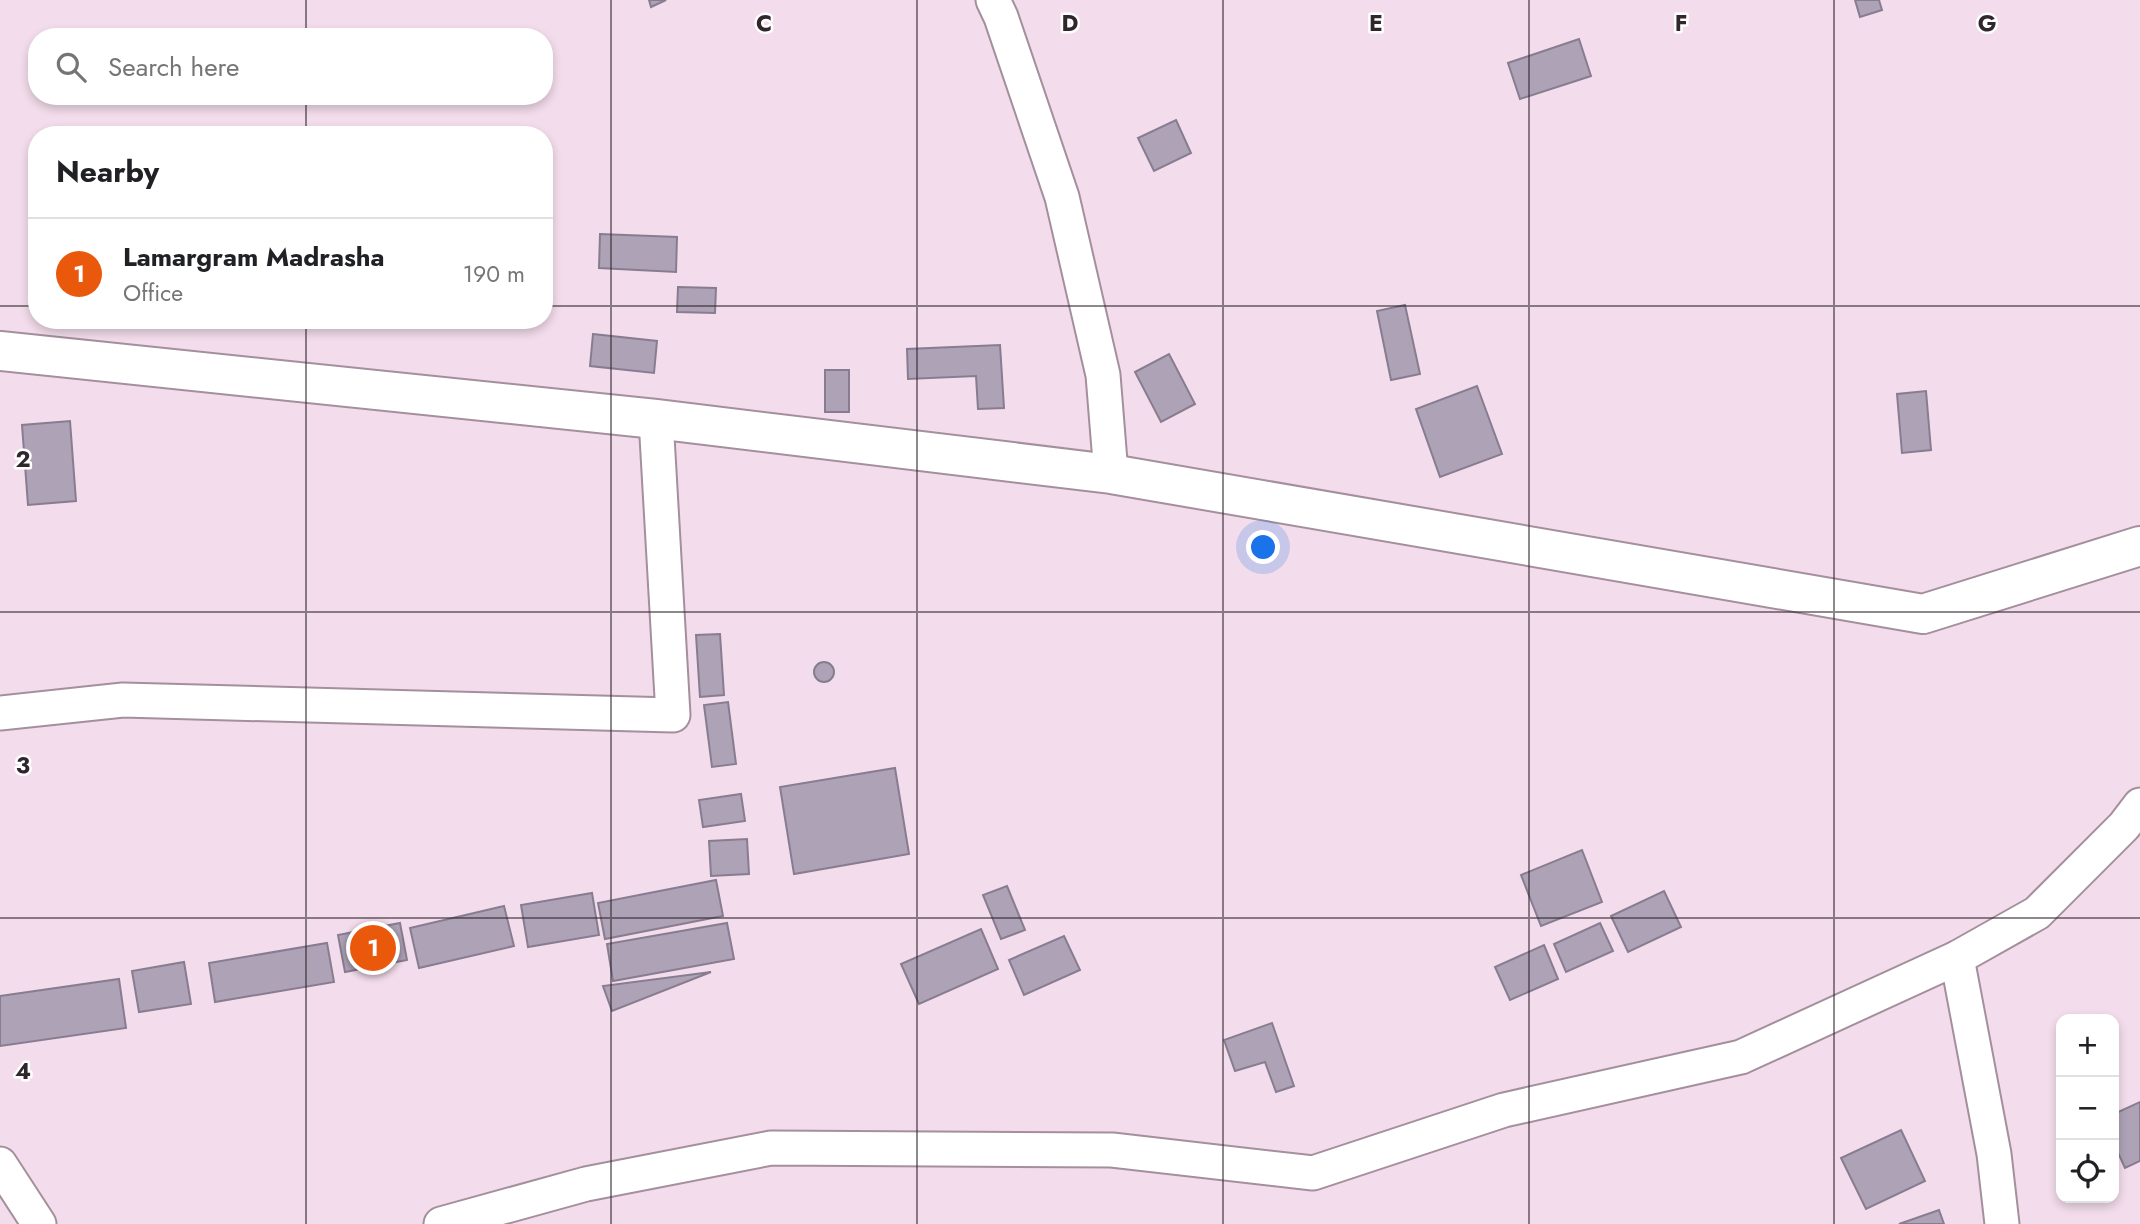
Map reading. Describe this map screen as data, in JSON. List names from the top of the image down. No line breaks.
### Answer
{"page":{"search":"Search here","heading":"Nearby","list":[{"mark":"1","name":"Lamargram Madrasha","note":"Office","value":"190 m"}],"pins":"1","map_buttons":["+","−"]},"grid":{"columns":["C","D","E","F","G"],"rows":["2","3","4"]}}
